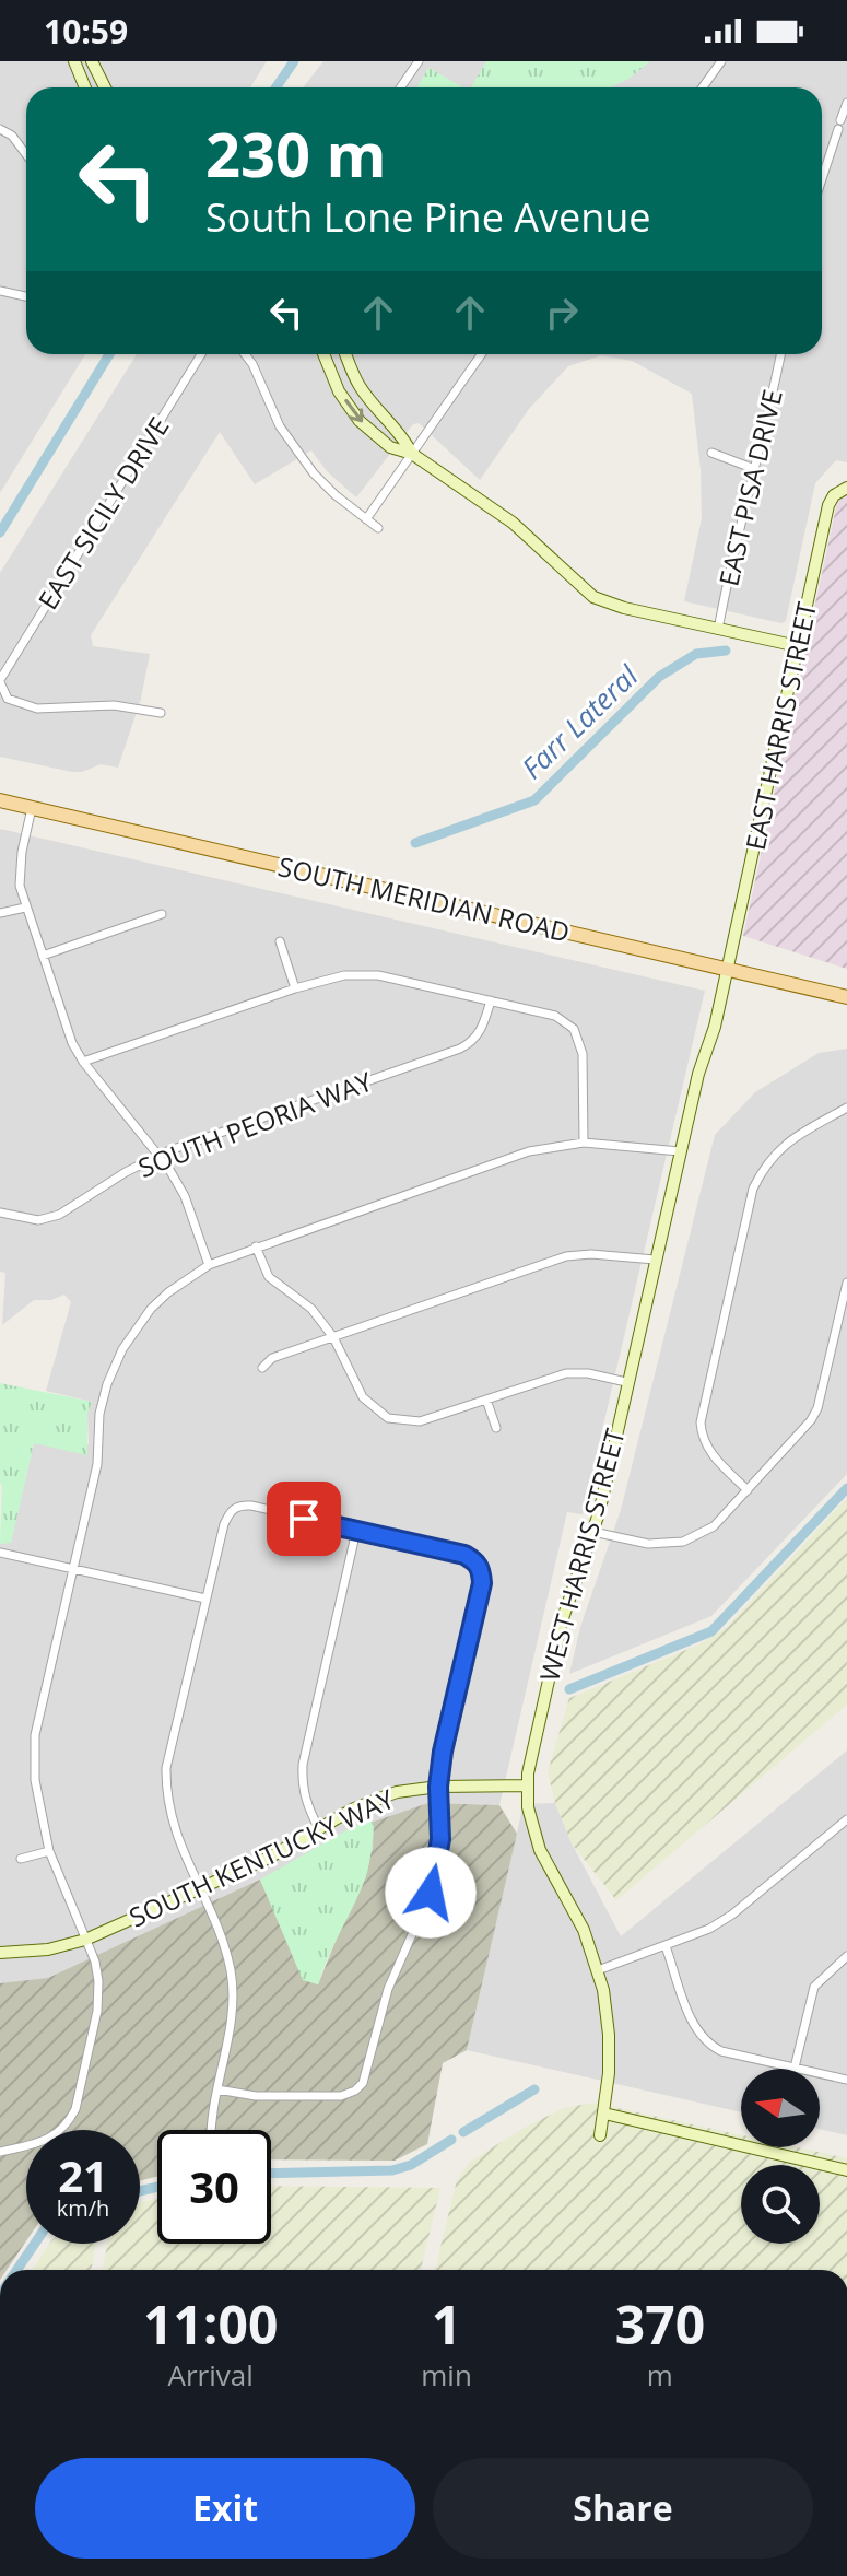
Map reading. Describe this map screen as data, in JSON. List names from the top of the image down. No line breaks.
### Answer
{"streets":{"main road":["SOUTH MERIDIAN ROAD"],"street":["EAST PISA DRIVE","EAST SICILY DRIVE","EAST HARRIS STREET","SOUTH PEORIA WAY","WEST HARRIS STREET","SOUTH KENTUCKY WAY"]},"crossings":[["EAST HARRIS STREET","SOUTH MERIDIAN ROAD"],["EAST HARRIS STREET","WEST HARRIS STREET"],["SOUTH MERIDIAN ROAD","WEST HARRIS STREET"],["WEST HARRIS STREET","SOUTH KENTUCKY WAY"]],"water":["Farr Lateral"],"north":"left","page":{"status":"10:59","turn":["230 m","South Lone Pine Avenue"],"speed":"21 km/h","limit":"30","eta":["11:00","Arrival","1","min","370","m"],"buttons":["Exit","Share"]}}
